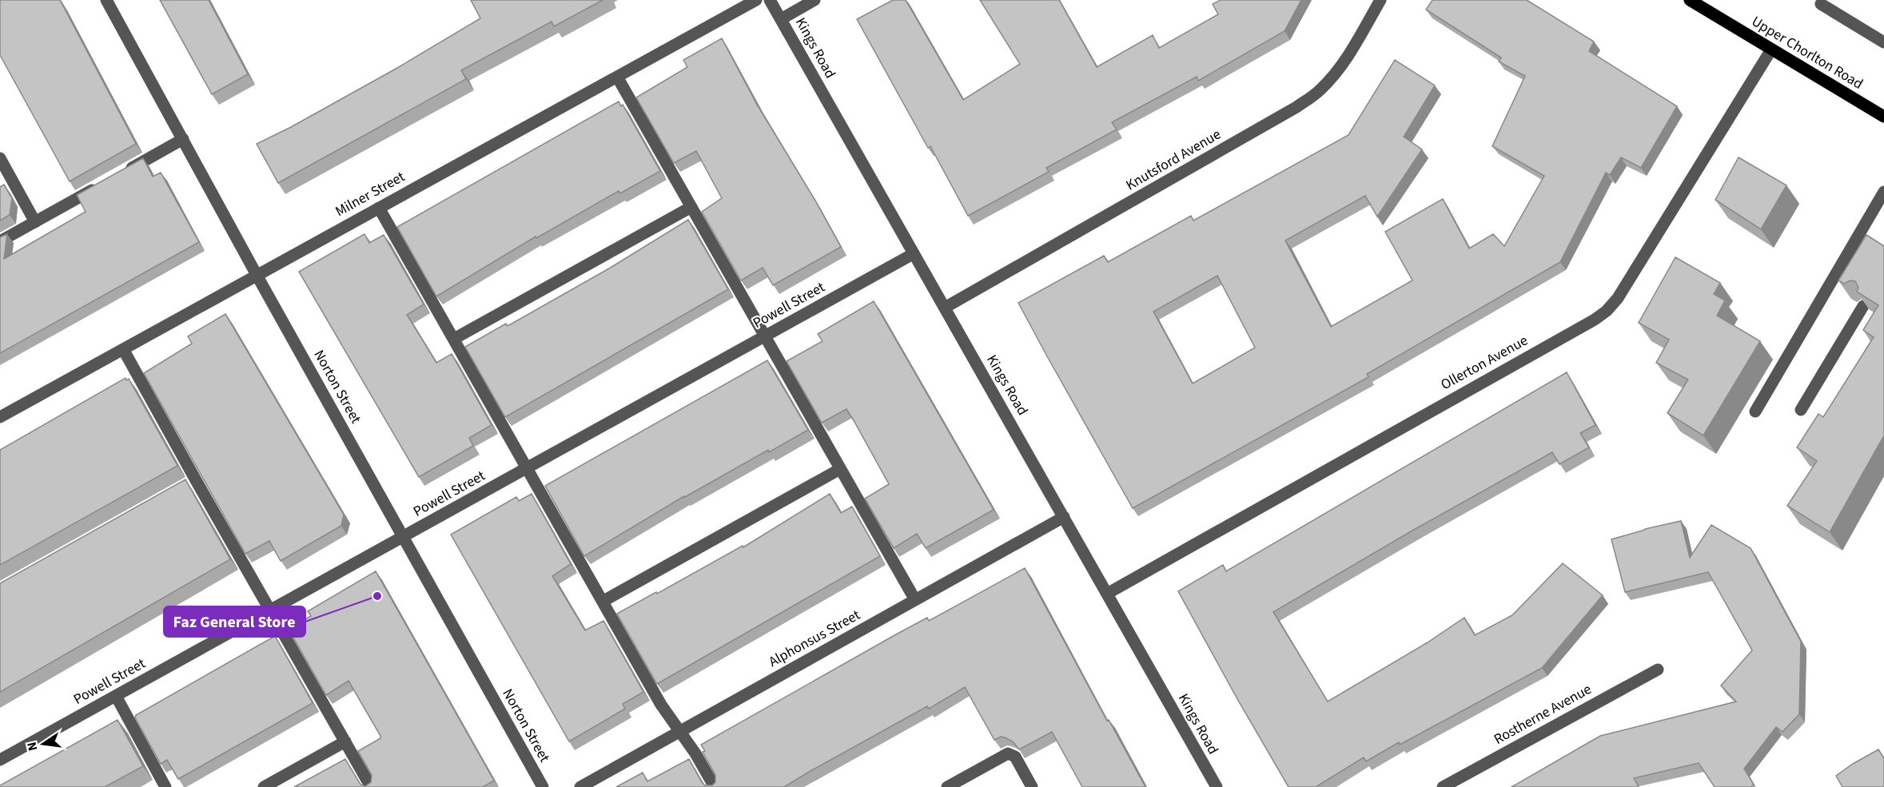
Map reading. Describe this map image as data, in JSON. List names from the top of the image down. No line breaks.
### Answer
{"streets":{"main road":["Upper Chorlton Road"],"street":["Kings Road","Knutsford Avenue","Milner Street","Powell Street","Ollerton Avenue","Norton Street","Alphonsus Street","Rostherne Avenue"]},"crossings":[["Kings Road","Knutsford Avenue"],["Kings Road","Powell Street"],["Kings Road","Ollerton Avenue"],["Kings Road","Alphonsus Street"],["Upper Chorlton Road","Ollerton Avenue"],["Milner Street","Norton Street"],["Powell Street","Norton Street"]],"places":["Faz General Store"],"north":"left"}
